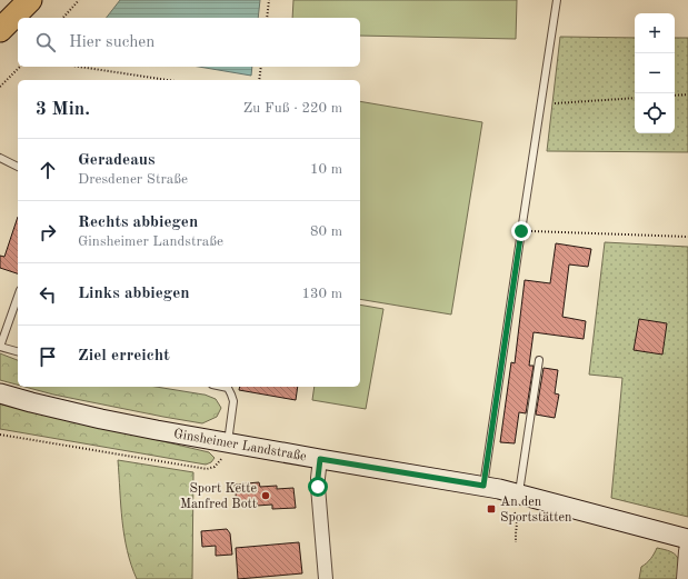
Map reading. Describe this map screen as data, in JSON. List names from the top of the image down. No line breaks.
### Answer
{"streets":{"main road":["Ginsheimer Landstraße"]},"places":{"other":["Sport Kette Manfred Bott"],"transit":["An den Sportstätten"]},"page":{"map_buttons":["+","−"],"search":"Hier suchen","heading":["3 Min.","Zu Fuß · 220 m"],"list":[["Geradeaus","Dresdener Straße","10 m"],["Rechts abbiegen","Ginsheimer Landstraße","80 m"],["Links abbiegen","130 m"],"Ziel erreicht"]}}
